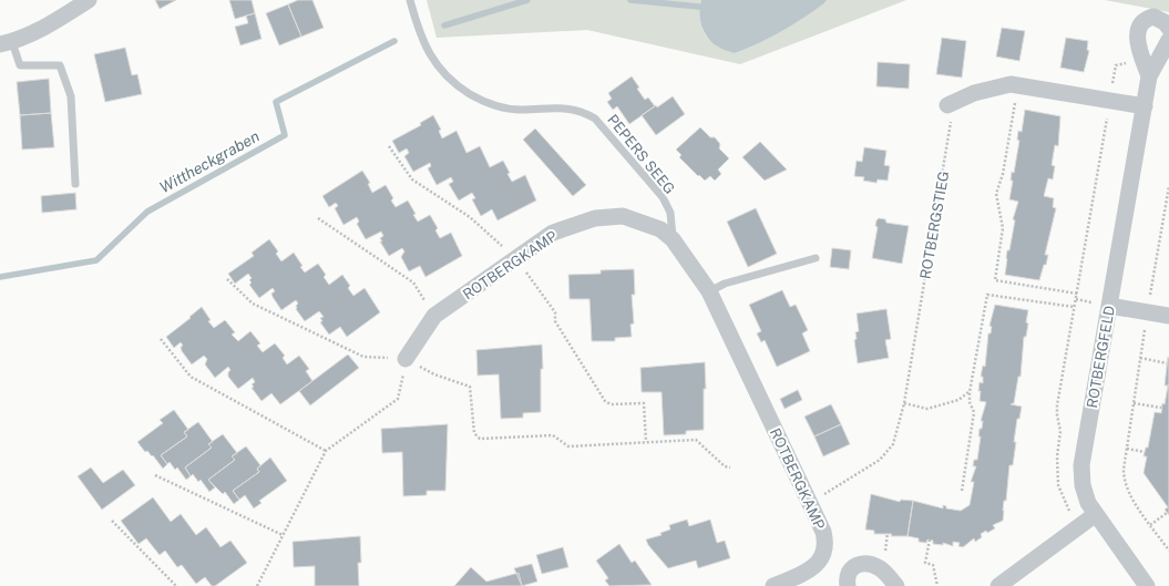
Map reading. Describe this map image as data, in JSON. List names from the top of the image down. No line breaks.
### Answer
{"streets":{"street":["ROTBERGKAMP","ROTBERGFELD"],"lane":["PEPERS SEEG"],"path":["ROTBERGSTIEG"]},"crossings":[["PEPERS SEEG","ROTBERGKAMP"],["ROTBERGSTIEG","ROTBERGKAMP"]],"water":["Wittheckgraben"]}
